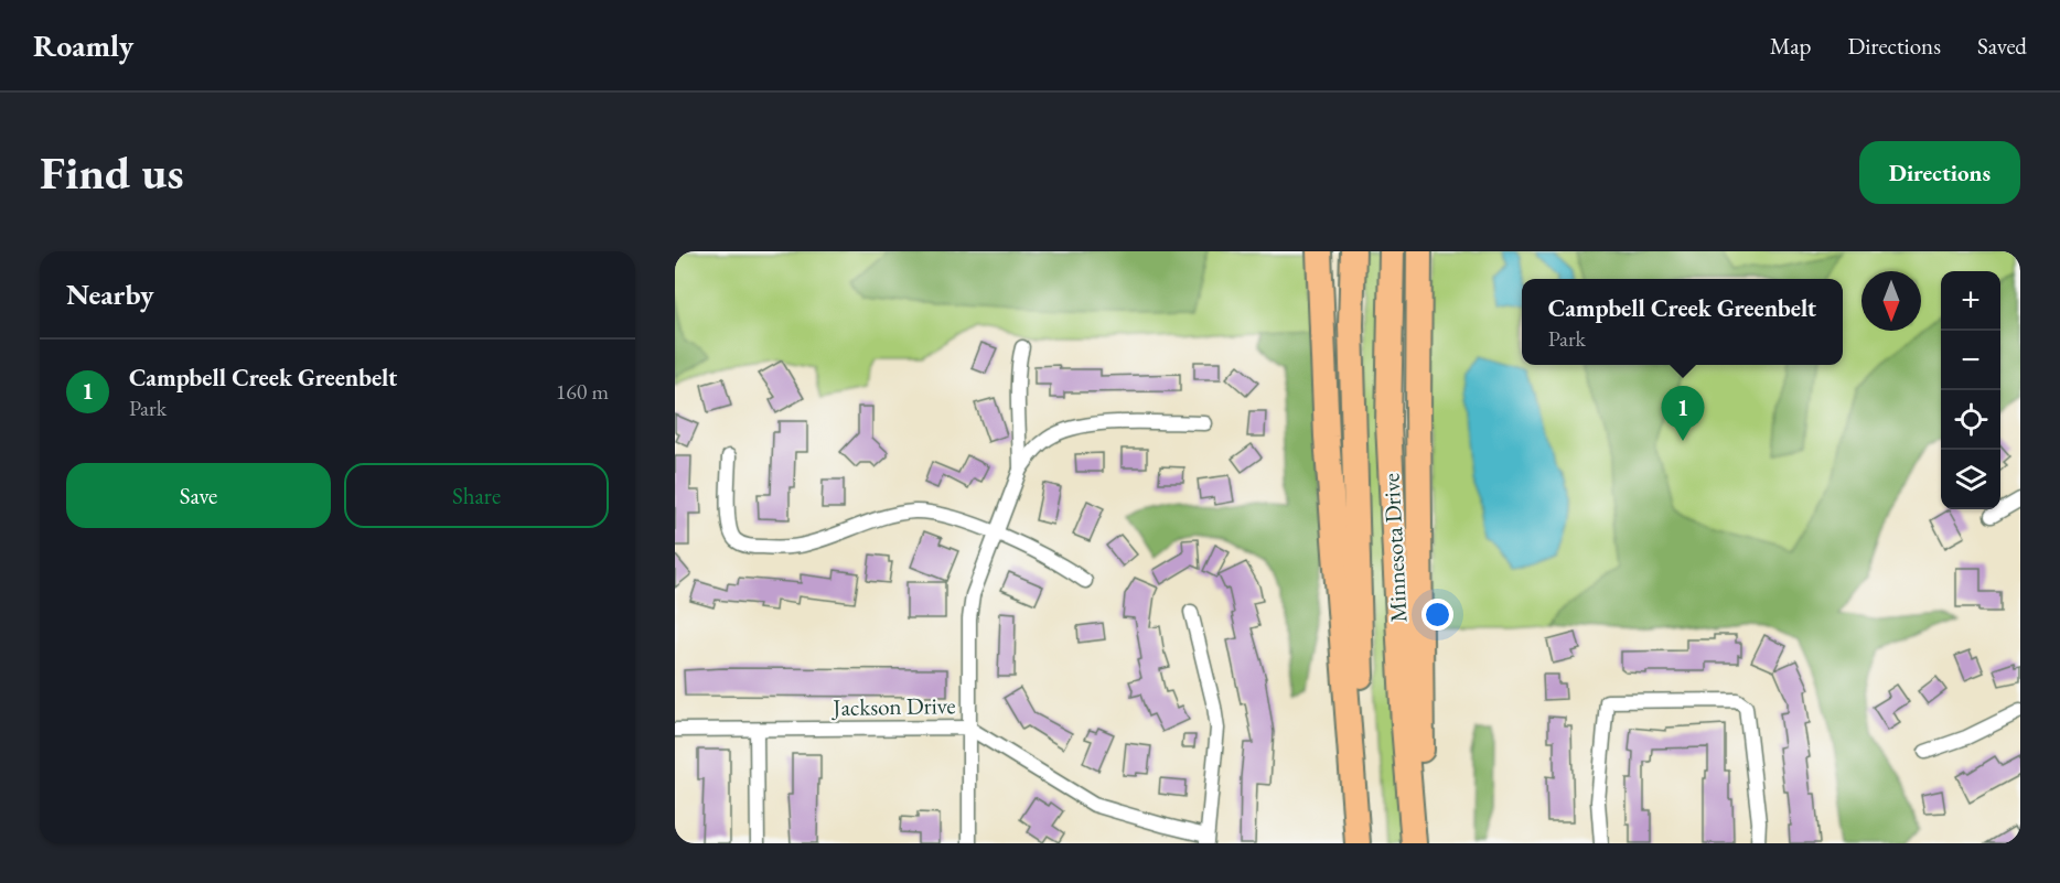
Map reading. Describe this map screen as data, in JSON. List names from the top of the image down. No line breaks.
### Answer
{"streets":{"highway":["Minnesota Drive"],"street":["Jackson Drive"]},"north":"bottom","page":{"header":"Roamly","nav":["Map","Directions","Saved"],"buttons":["Directions",["Save","Share"]],"title":"Find us","heading":"Nearby","map_buttons":["+","−"],"popup":["Campbell Creek Greenbelt","Park"],"list":[{"mark":"1","name":"Campbell Creek Greenbelt","note":"Park","value":"160 m"}],"pins":"1"}}
